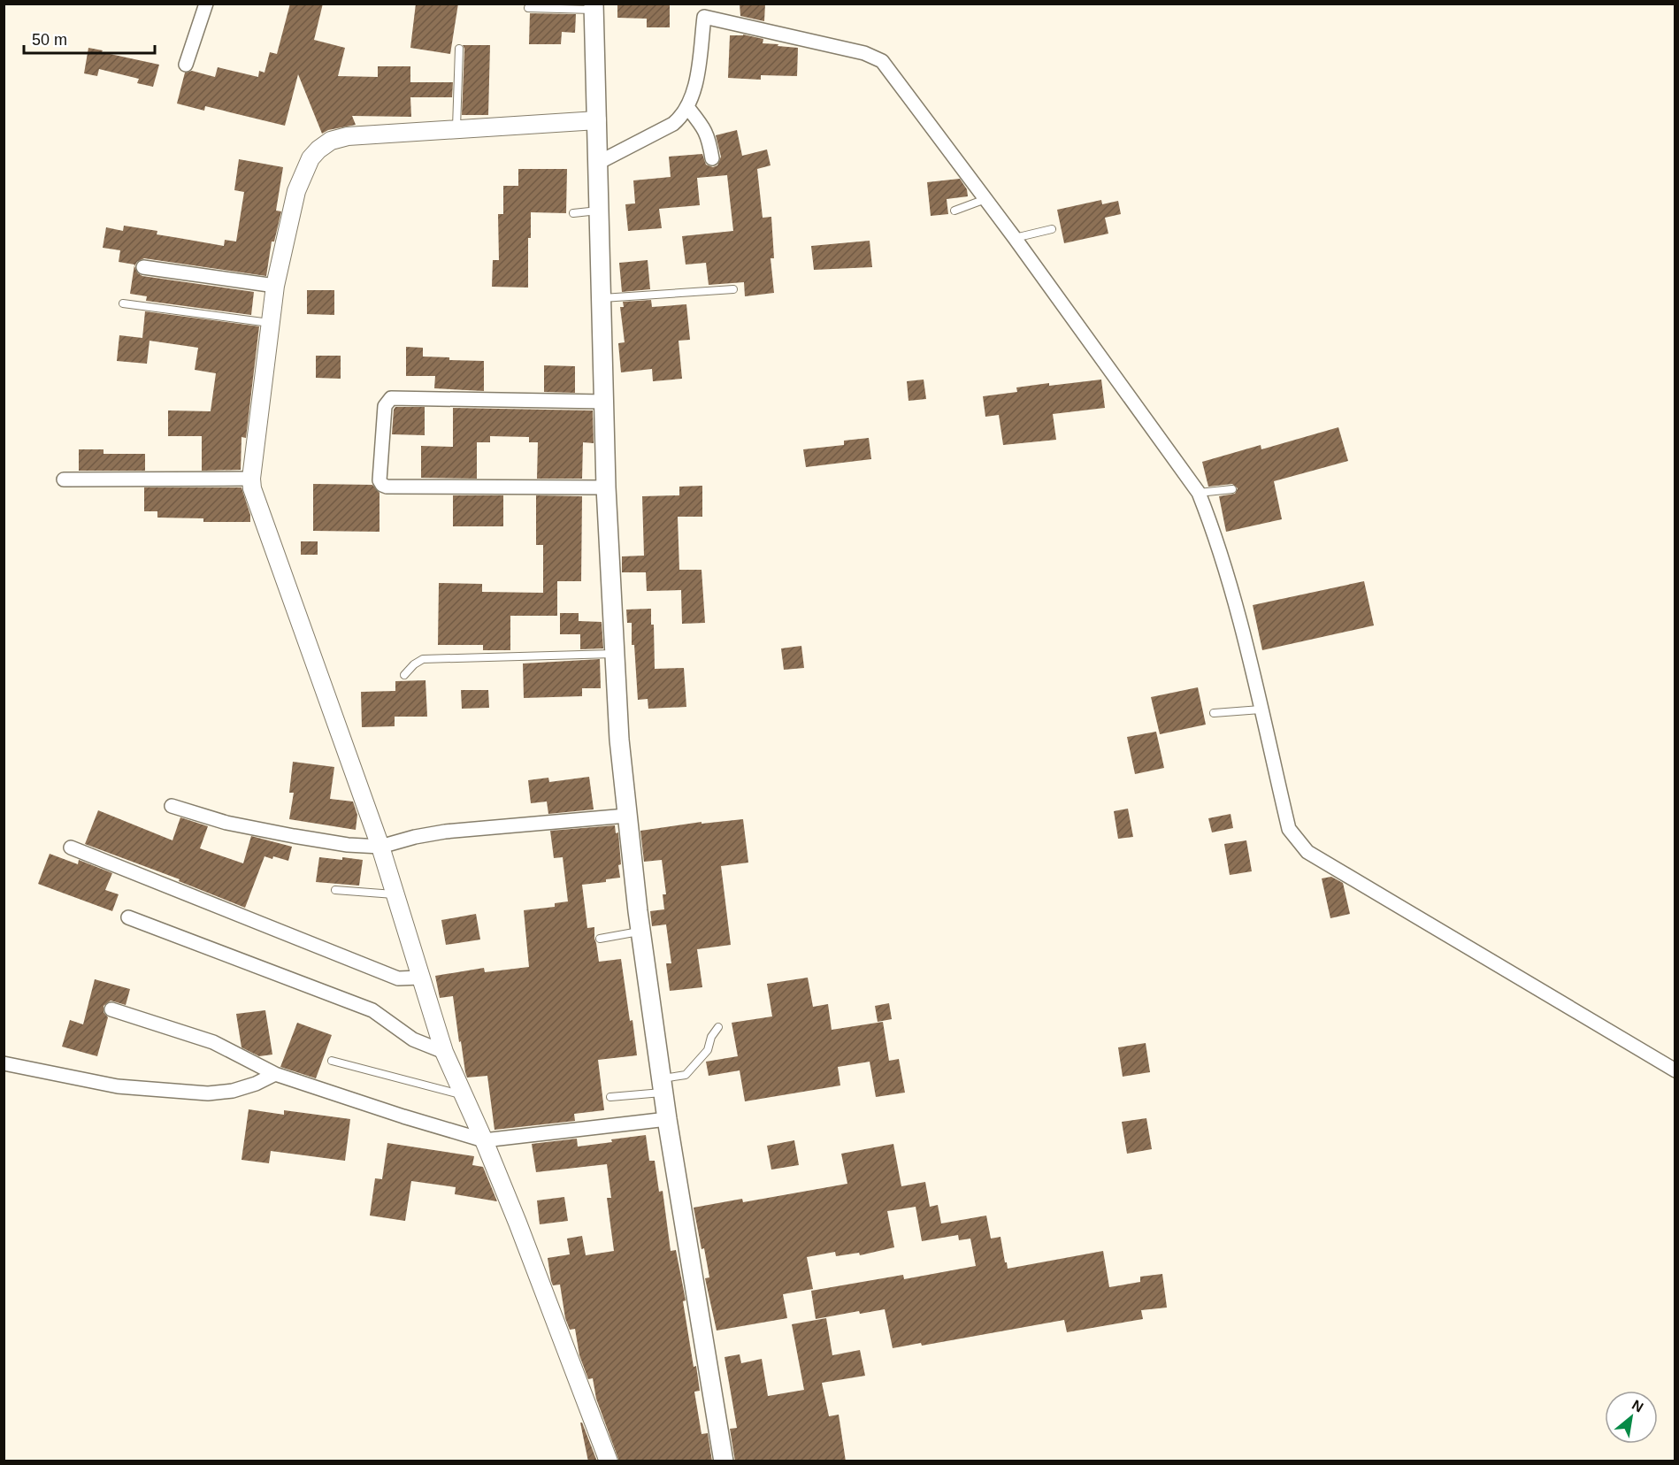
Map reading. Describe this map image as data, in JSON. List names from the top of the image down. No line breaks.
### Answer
{"scale_bar":"50 m","north":"top right"}
